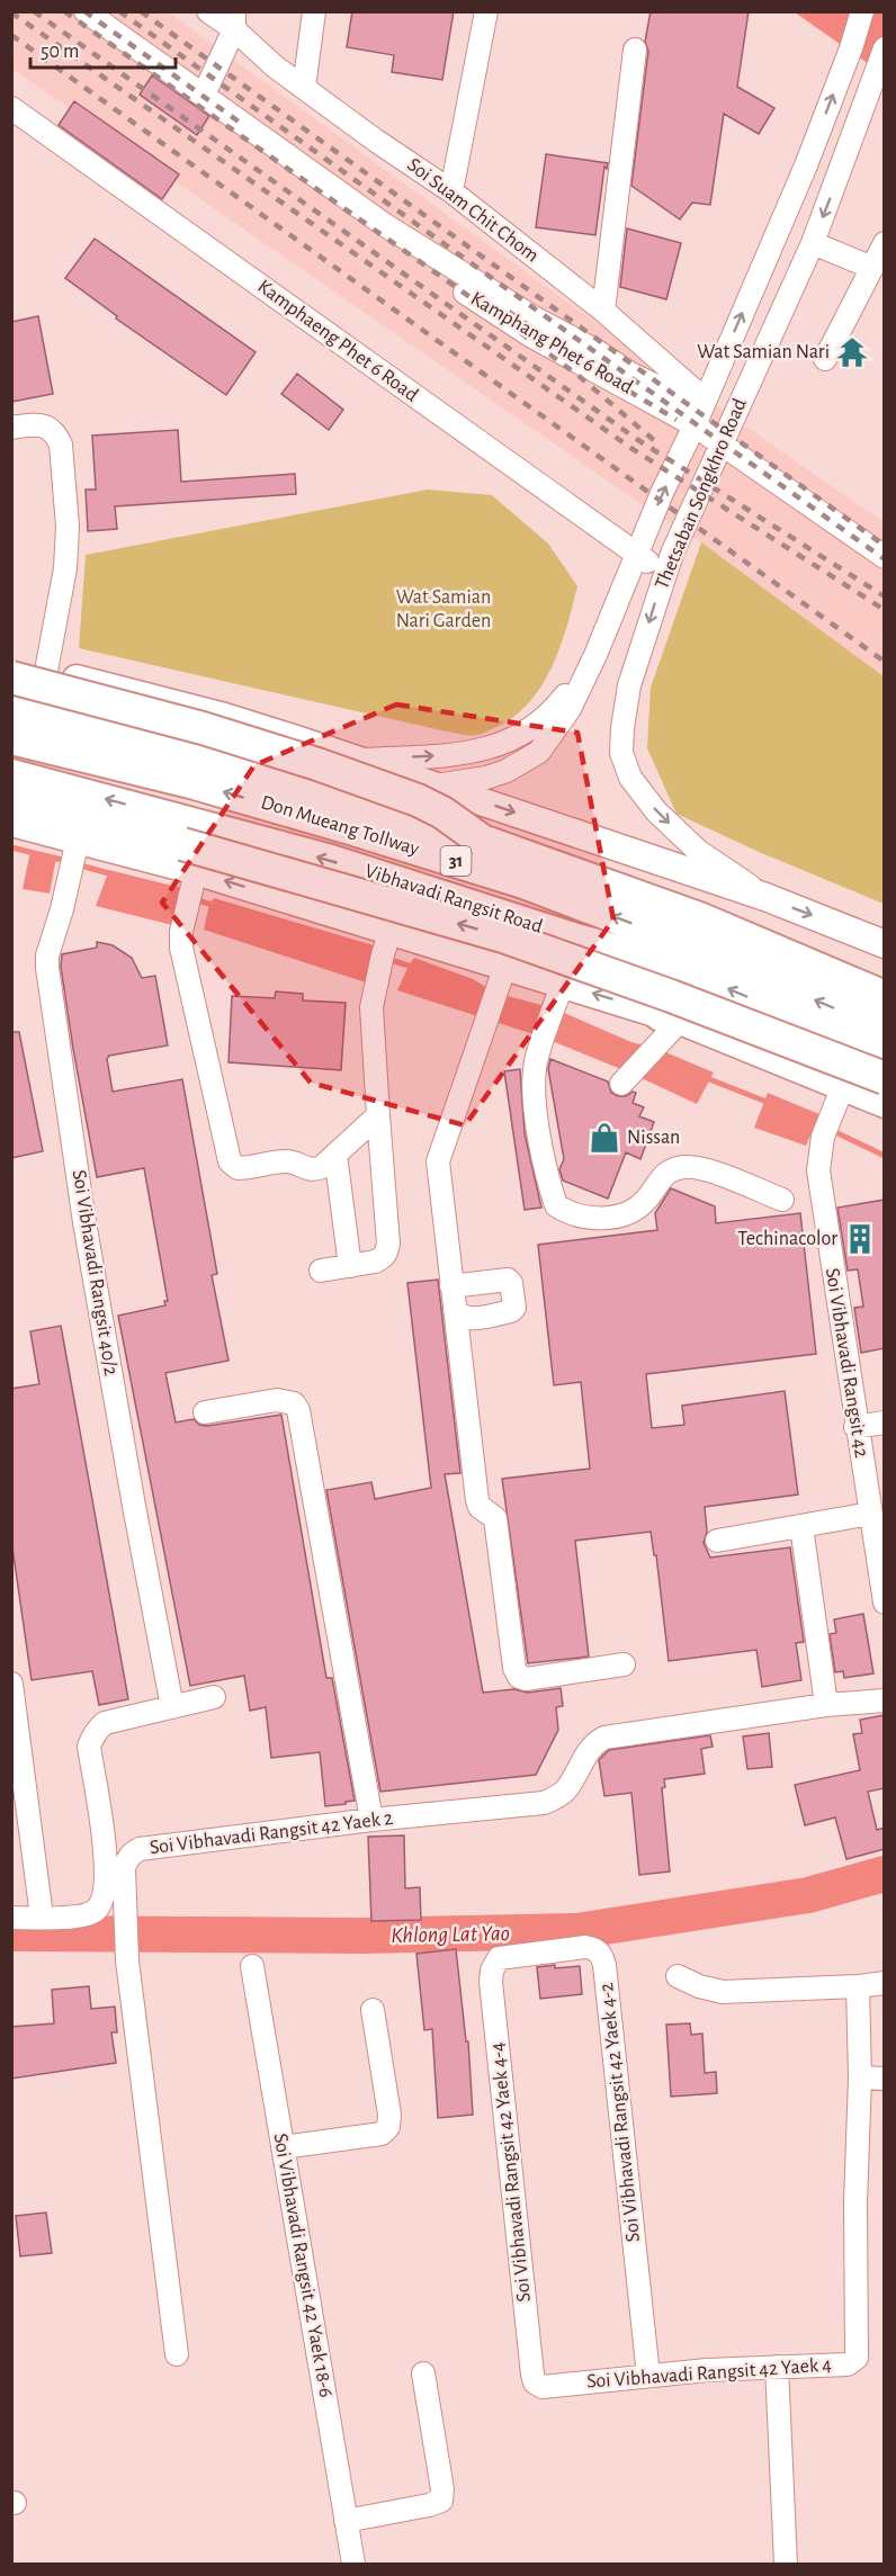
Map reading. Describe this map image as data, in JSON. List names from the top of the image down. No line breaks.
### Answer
{"streets":{"highway":["Don Mueang Tollway","31","Vibhavadi Rangsit Road"],"street":["Soi Suam Chit Chom","Kamphaeng Phet 6 Road","Kamphang Phet 6 Road","Thetsaban Songkhro Road","Soi Vibhavadi Rangsit 40/2","Soi Vibhavadi Rangsit 42","Soi Vibhavadi Rangsit 42 Yaek 2","Soi Vibhavadi Rangsit 42 Yaek 4-2","Soi Vibhavadi Rangsit 42 Yaek 4-4","Soi Vibhavadi Rangsit 42 Yaek 18-6","Soi Vibhavadi Rangsit 42 Yaek 4"]},"crossings":[["Soi Suam Chit Chom","Kamphang Phet 6 Road"],["Soi Suam Chit Chom","Thetsaban Songkhro Road"],["Kamphaeng Phet 6 Road","Thetsaban Songkhro Road"],["Kamphang Phet 6 Road","Thetsaban Songkhro Road"],["Don Mueang Tollway","31"],["Soi Vibhavadi Rangsit 42 Yaek 4-2","Soi Vibhavadi Rangsit 42 Yaek 4-4"],["Soi Vibhavadi Rangsit 42 Yaek 4-2","Soi Vibhavadi Rangsit 42 Yaek 4"],["Soi Vibhavadi Rangsit 42 Yaek 4-4","Soi Vibhavadi Rangsit 42 Yaek 4"]],"water":["Khlong Lat Yao"],"parks":["Wat Samian Nari Garden"],"places":{"temple":["Wat Samian Nari"],"shop":["Nissan"],"building":["Techinacolor"]},"scale_bar":"50 m"}
